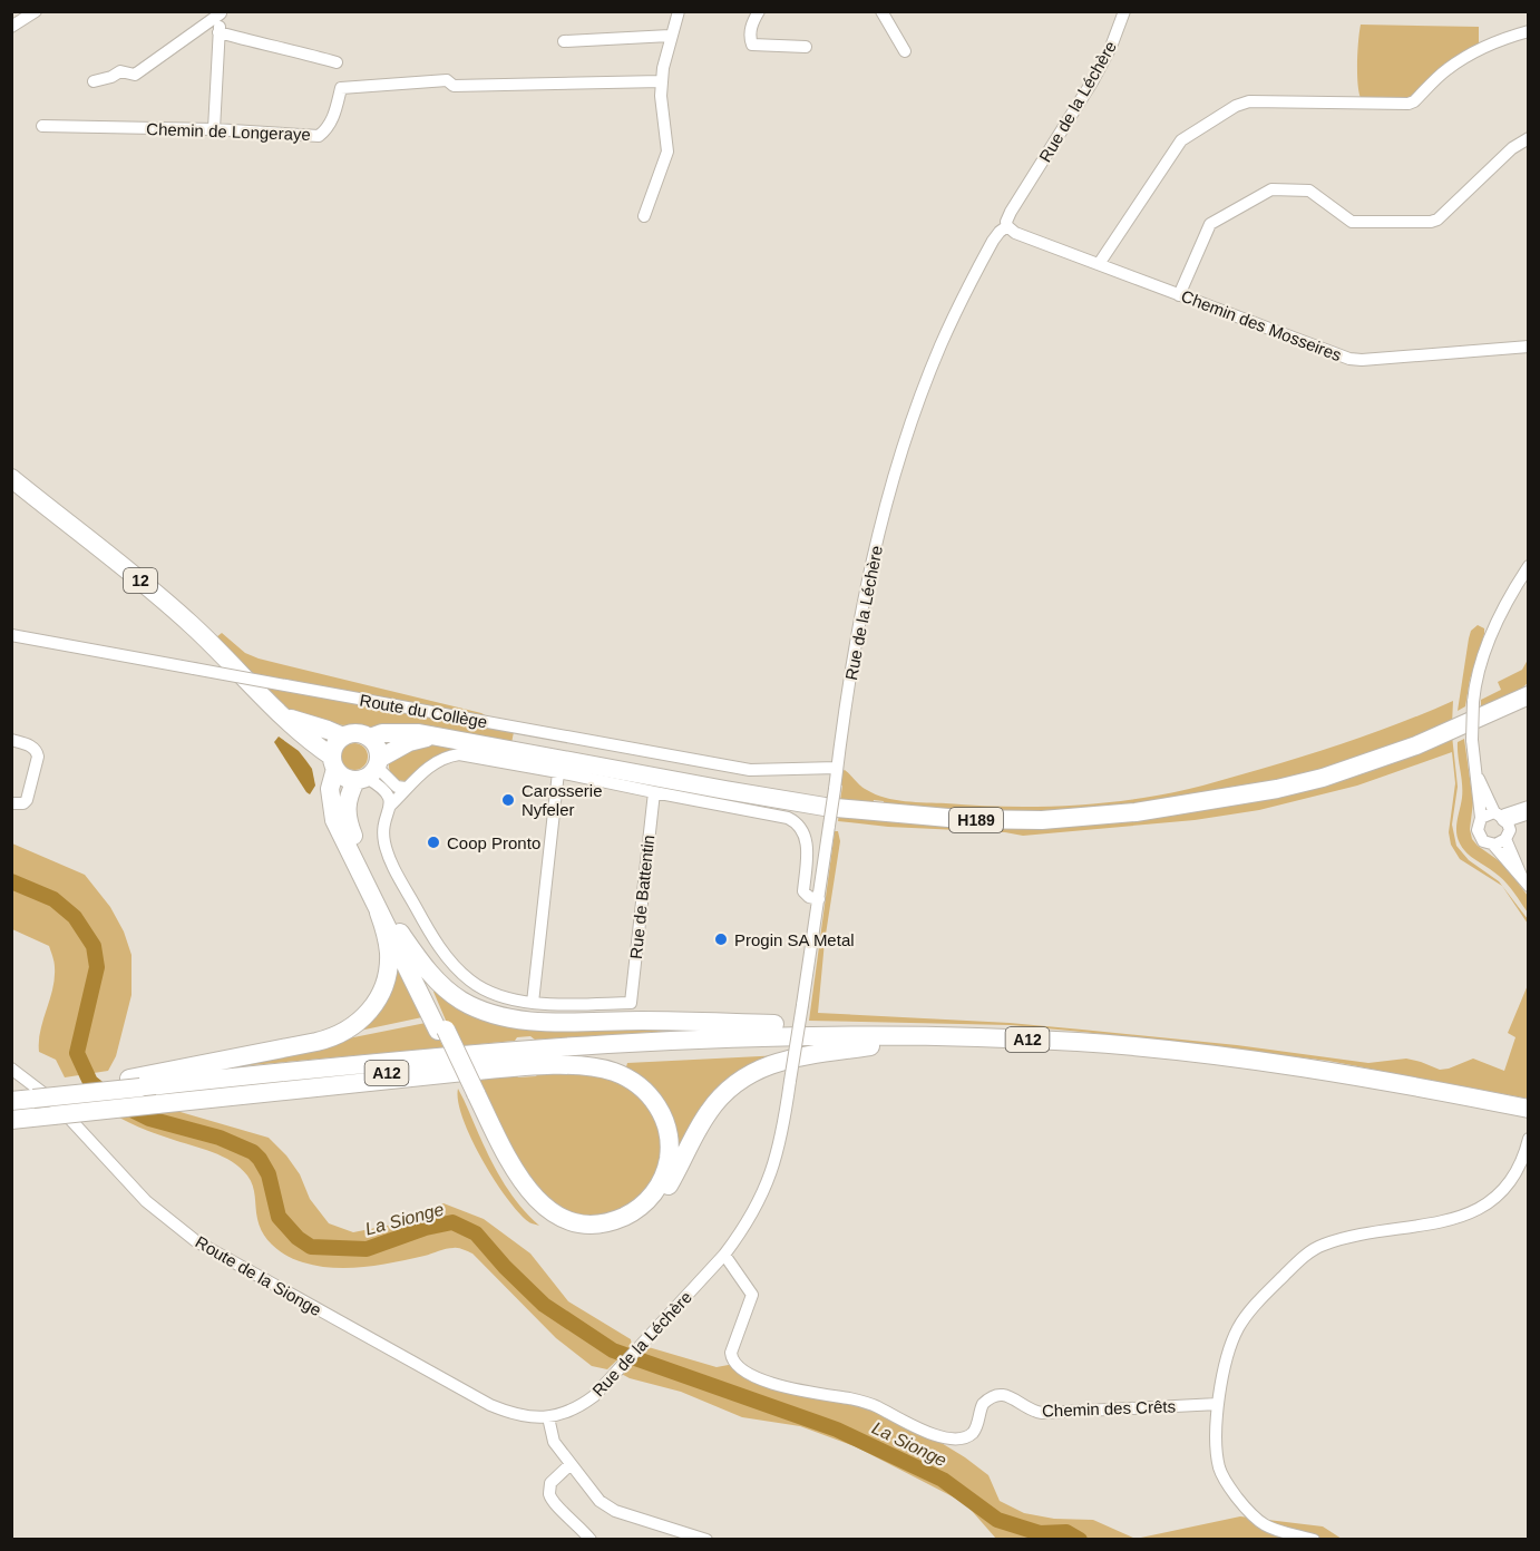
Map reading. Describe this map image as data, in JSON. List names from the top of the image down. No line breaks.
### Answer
{"streets":{"highway":["12","H189","A12"],"street":["Rue de la Léchère","Chemin de Longeraye","Chemin des Mosseires","Route du Collège","Rue de Battentin","Route de la Sionge","Chemin des Crêts"]},"crossings":[["Rue de la Léchère","Chemin des Mosseires"],["Rue de la Léchère","Route du Collège"],["Rue de la Léchère","Route de la Sionge"],["Rue de la Léchère","Chemin des Crêts"],["12","H189"]],"water":["La Sionge"],"places":["Carosserie Nyfeler","Coop Pronto","Progin SA Metal"]}
